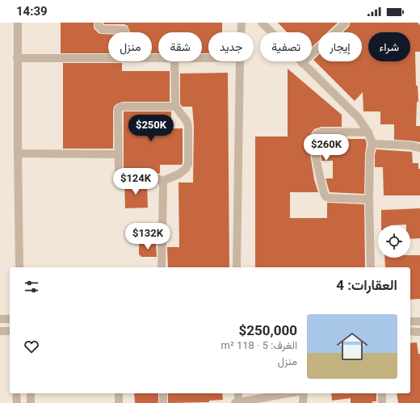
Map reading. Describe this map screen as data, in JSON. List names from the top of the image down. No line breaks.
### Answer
{"page":{"status":"14:39","chip":["شراء","إيجار","تصفية","جديد","شقة","منزل"],"price":["$250K","$260K","$124K","$132K"],"heading":"العقارات: 4","list":[{"name":"$250,000","note":"الغرف: 5 · 118 m² · منزل"}]}}
